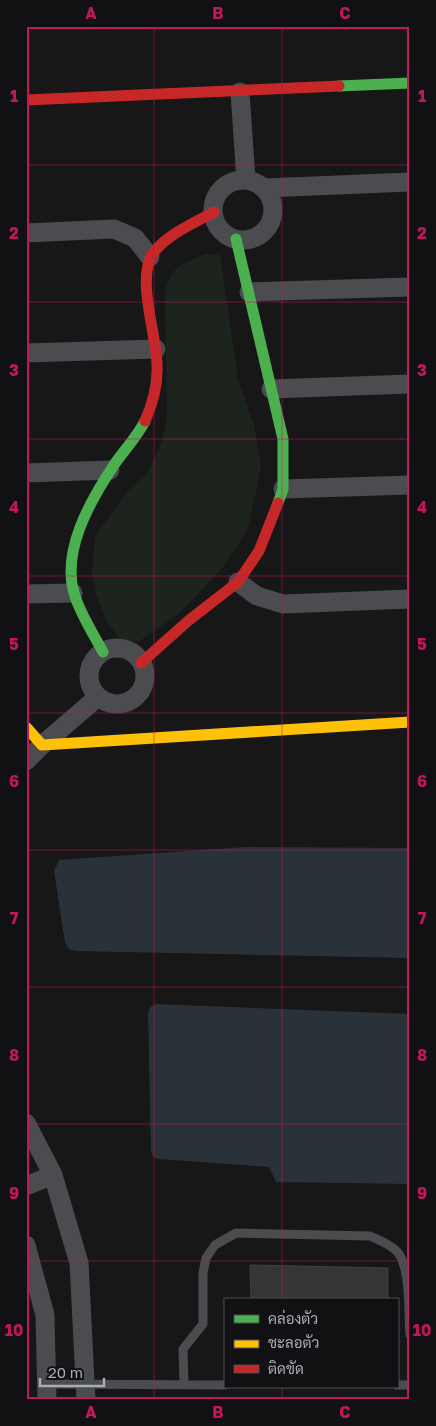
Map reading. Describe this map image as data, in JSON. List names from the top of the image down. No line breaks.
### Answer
{"legend":["คล่องตัว","ชะลอตัว","ติดขัด"],"scale_bar":"20 m","grid":{"columns":["A","B","C"],"rows":["1","2","3","4","5","6","7","8","9","10"]}}
